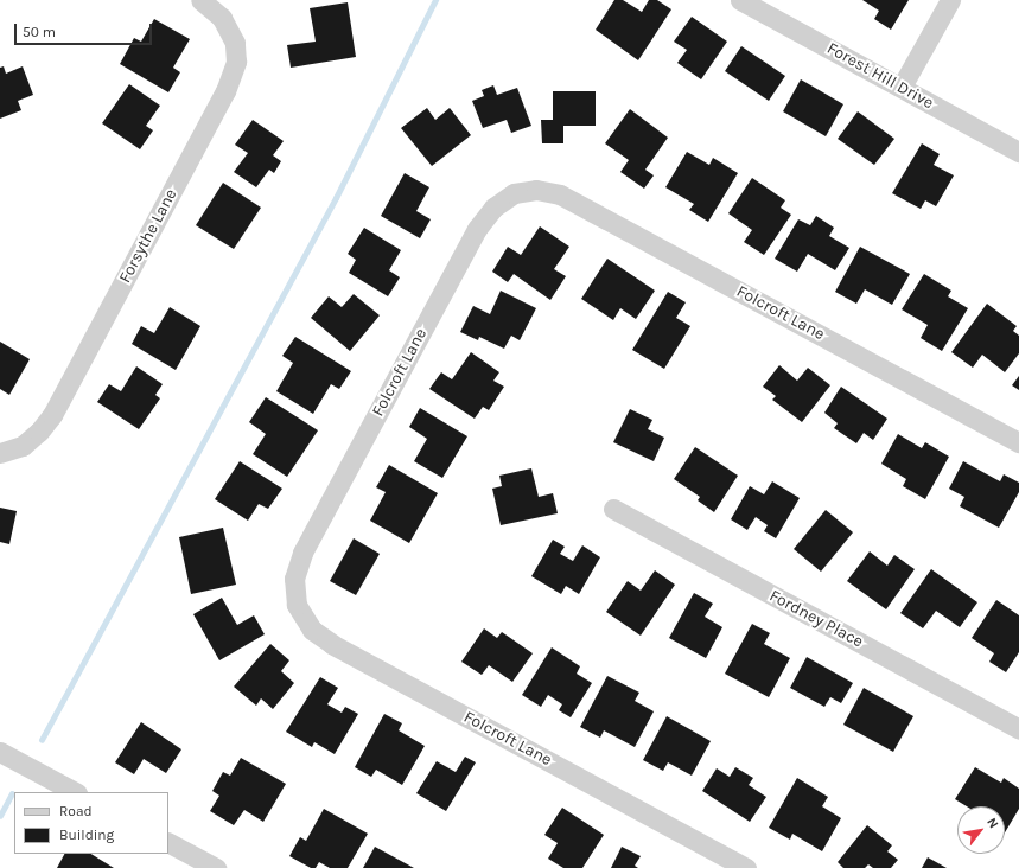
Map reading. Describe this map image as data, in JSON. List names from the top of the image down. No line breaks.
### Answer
{"streets":{"street":["Forest Hill Drive","Forsythe Lane","Folcroft Lane","Fordney Place"]},"legend":["Road","Building"],"scale_bar":"50 m","north":"top right"}
